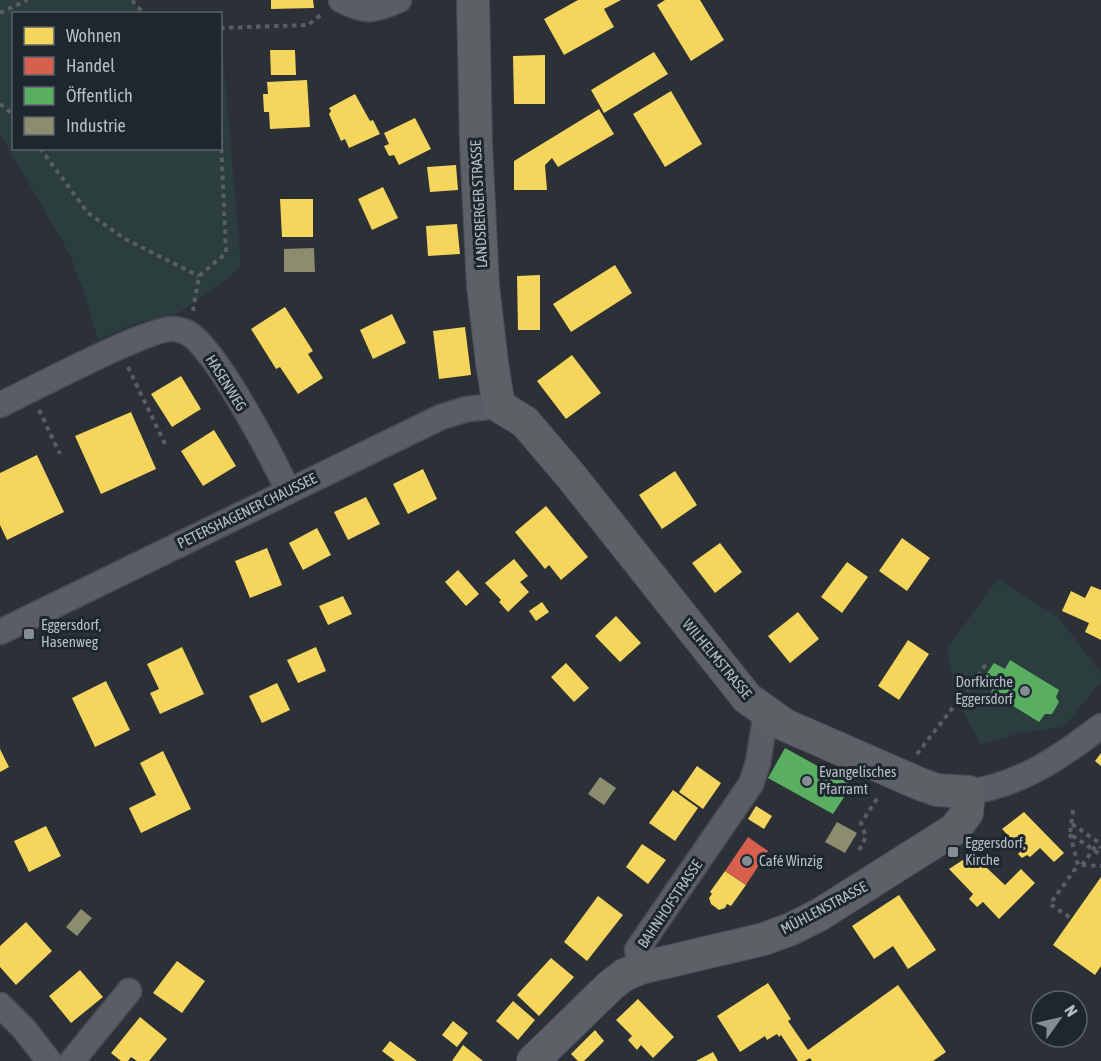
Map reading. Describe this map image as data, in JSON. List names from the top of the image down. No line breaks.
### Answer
{"streets":{"main road":["LANDSBERGER STRASSE","WILHELMSTRASSE","BAHNHOFSTRASSE","MÜHLENSTRASSE"],"street":["HASENWEG","PETERSHAGENER CHAUSSEE"]},"crossings":[["LANDSBERGER STRASSE","PETERSHAGENER CHAUSSEE"],["LANDSBERGER STRASSE","WILHELMSTRASSE"],["HASENWEG","PETERSHAGENER CHAUSSEE"],["PETERSHAGENER CHAUSSEE","WILHELMSTRASSE"],["WILHELMSTRASSE","BAHNHOFSTRASSE"],["WILHELMSTRASSE","MÜHLENSTRASSE"],["BAHNHOFSTRASSE","MÜHLENSTRASSE"]],"places":{"transit":["Eggersdorf, Hasenweg","Eggersdorf, Kirche"],"other":["Dorfkirche Eggersdorf","Evangelisches Pfarramt","Café Winzig"]},"legend":["Wohnen","Handel","Öffentlich","Industrie"],"north":"top right"}
